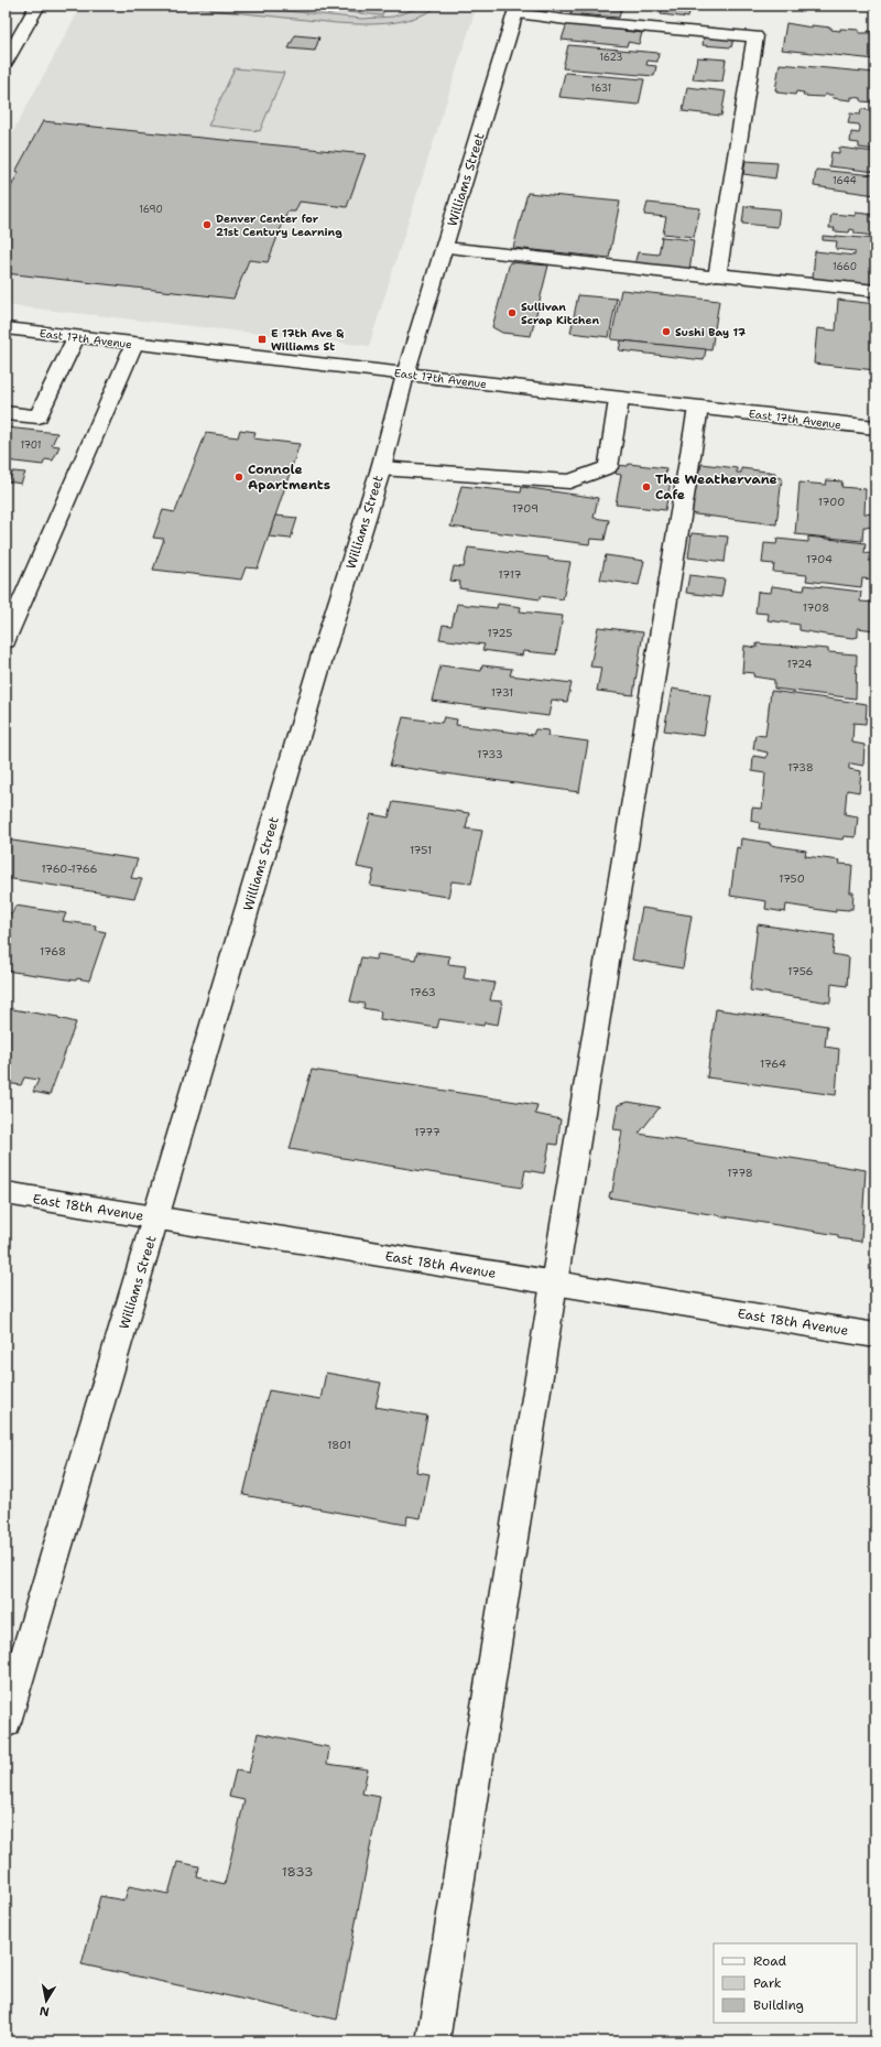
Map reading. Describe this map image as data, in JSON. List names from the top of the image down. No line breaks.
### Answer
{"streets":{"street":["Williams Street","East 17th Avenue","East 18th Avenue"]},"crossings":[["Williams Street","East 17th Avenue"],["Williams Street","East 18th Avenue"]],"places":{"other":["Denver Center for 21st Century Learning","Sullivan Scrap Kitchen","Sushi Bay 17","Connole Apartments","The Weathervane Cafe"],"transit":["E 17th Ave & Williams St"]},"house_numbers":["1623","1631","1644","1690","1660","1701","1700","1709","1704","1717","1708","1725","1724","1731","1733","1738","1751","1760-1766","1750","1768","1756","1763","1764","1777","1778","1801","1833"],"legend":["Road","Park","Building"],"north":"bottom"}
